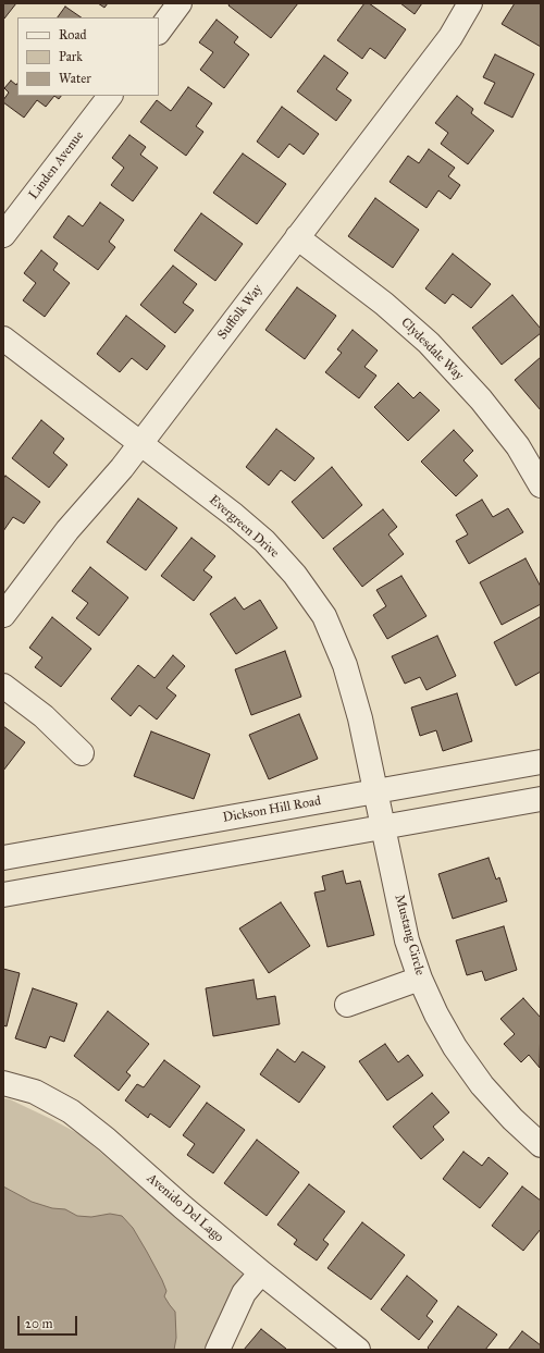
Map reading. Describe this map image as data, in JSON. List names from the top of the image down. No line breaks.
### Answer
{"streets":{"street":["Linden Avenue","Suffolk Way","Clydesdale Way","Evergreen Drive","Dickson Hill Road","Mustang Circle","Avenido Del Lago"]},"crossings":[["Suffolk Way","Clydesdale Way"],["Suffolk Way","Evergreen Drive"],["Evergreen Drive","Dickson Hill Road"],["Evergreen Drive","Mustang Circle"],["Dickson Hill Road","Mustang Circle"]],"legend":["Road","Park","Water"],"scale_bar":"20 m"}
